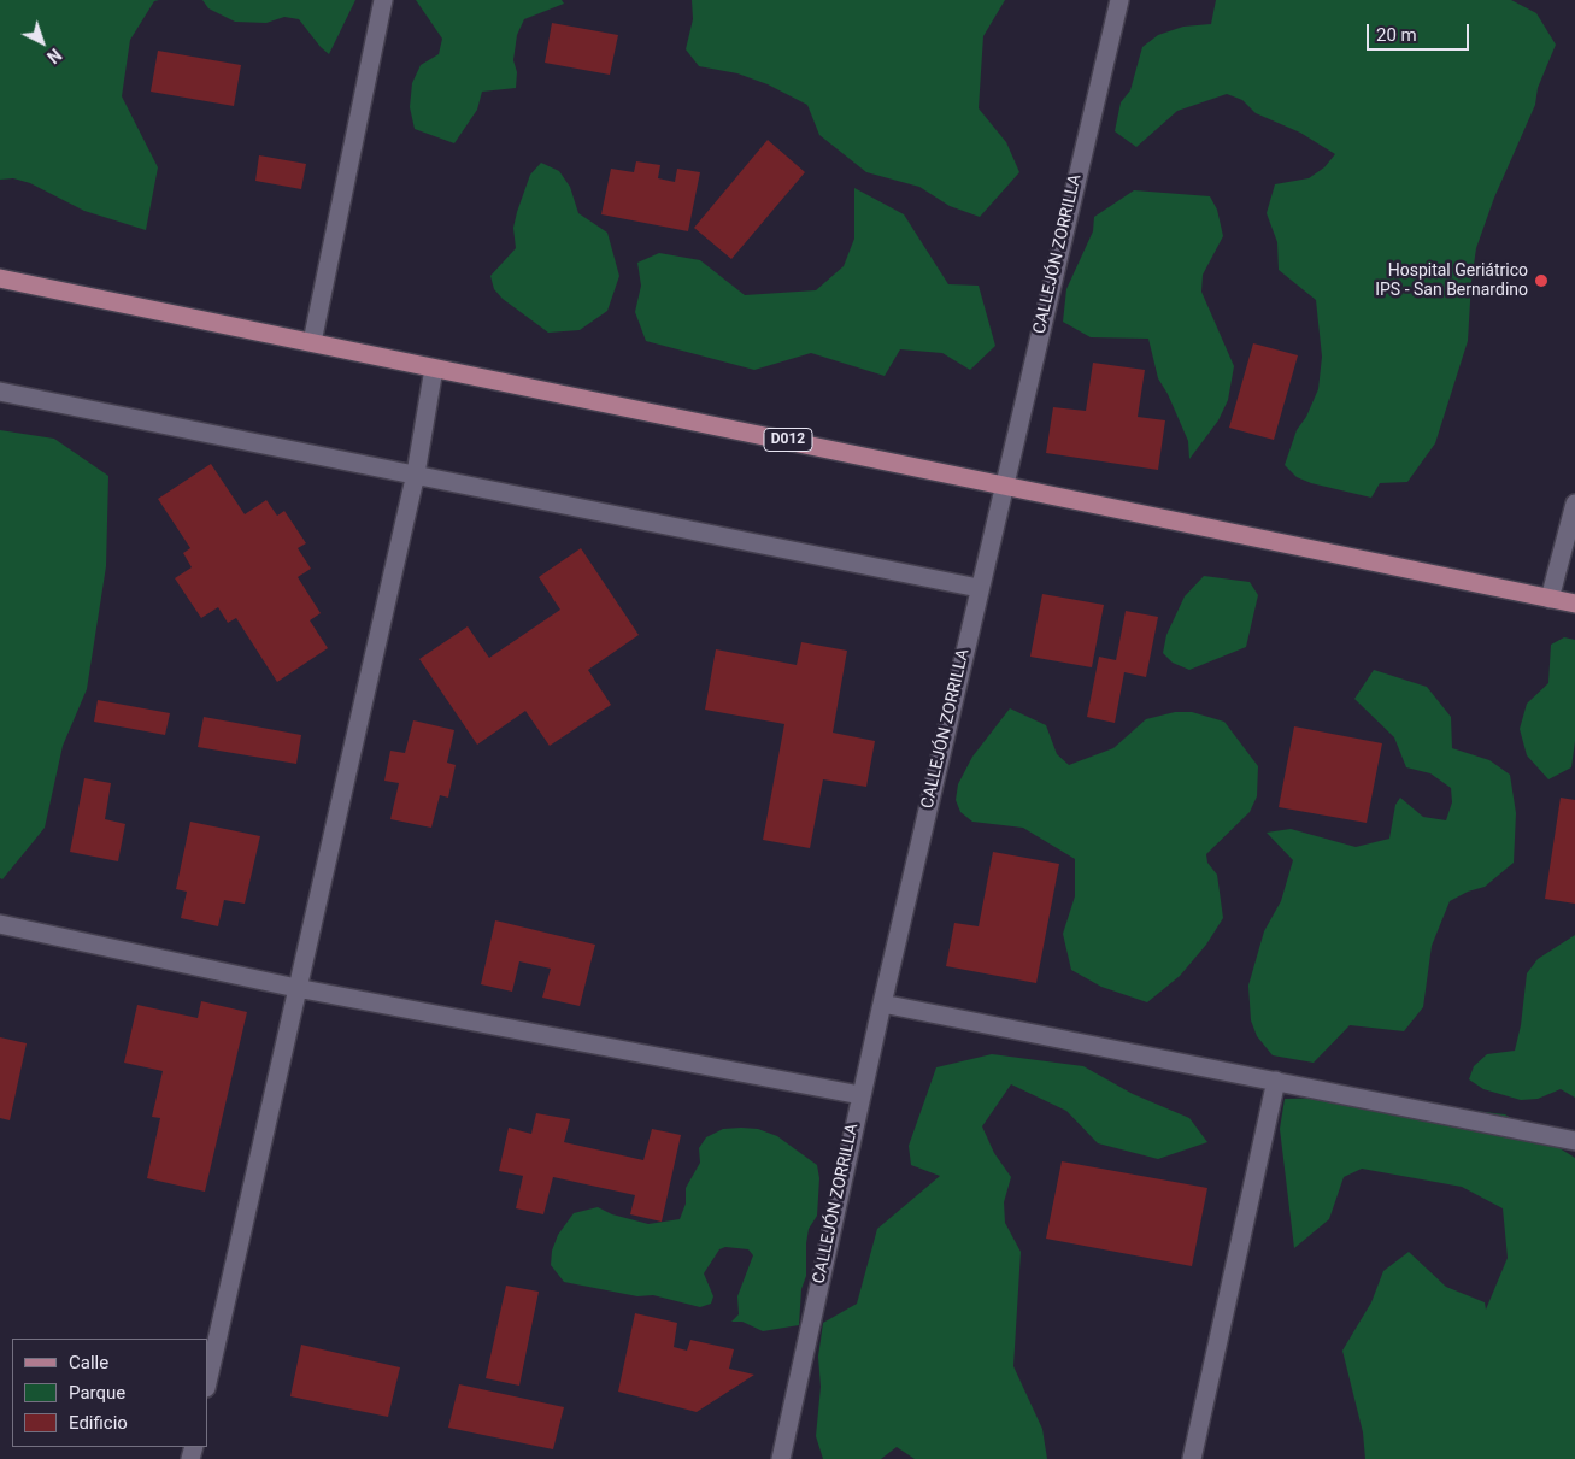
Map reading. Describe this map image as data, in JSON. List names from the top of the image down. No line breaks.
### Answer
{"streets":{"main road":["D012"],"street":["CALLEJÓN ZORRILLA"]},"crossings":[["CALLEJÓN ZORRILLA","D012"]],"places":["Hospital Geriátrico IPS - San Bernardino"],"legend":["Calle","Parque","Edificio"],"scale_bar":"20 m","north":"bottom right"}
